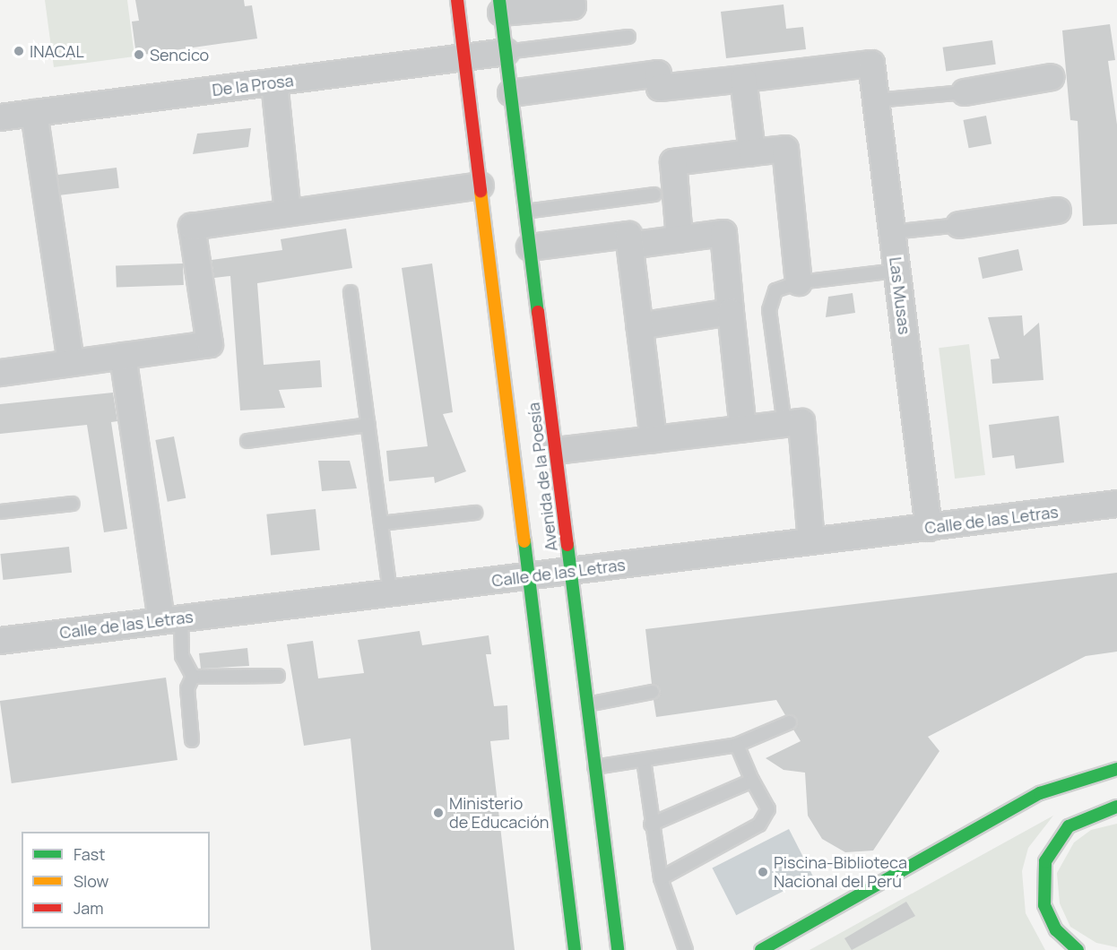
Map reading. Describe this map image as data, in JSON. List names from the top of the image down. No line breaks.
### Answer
{"streets":{"main road":["Avenida de la Poesía"],"street":["De la Prosa","Las Musas","Calle de las Letras"]},"crossings":[["De la Prosa","Avenida de la Poesía"],["Las Musas","Calle de las Letras"],["Avenida de la Poesía","Calle de las Letras"]],"places":["INACAL","Sencico","Ministerio de Educación","Piscina-Biblioteca Nacional del Perú"],"legend":["Fast","Slow","Jam"]}
